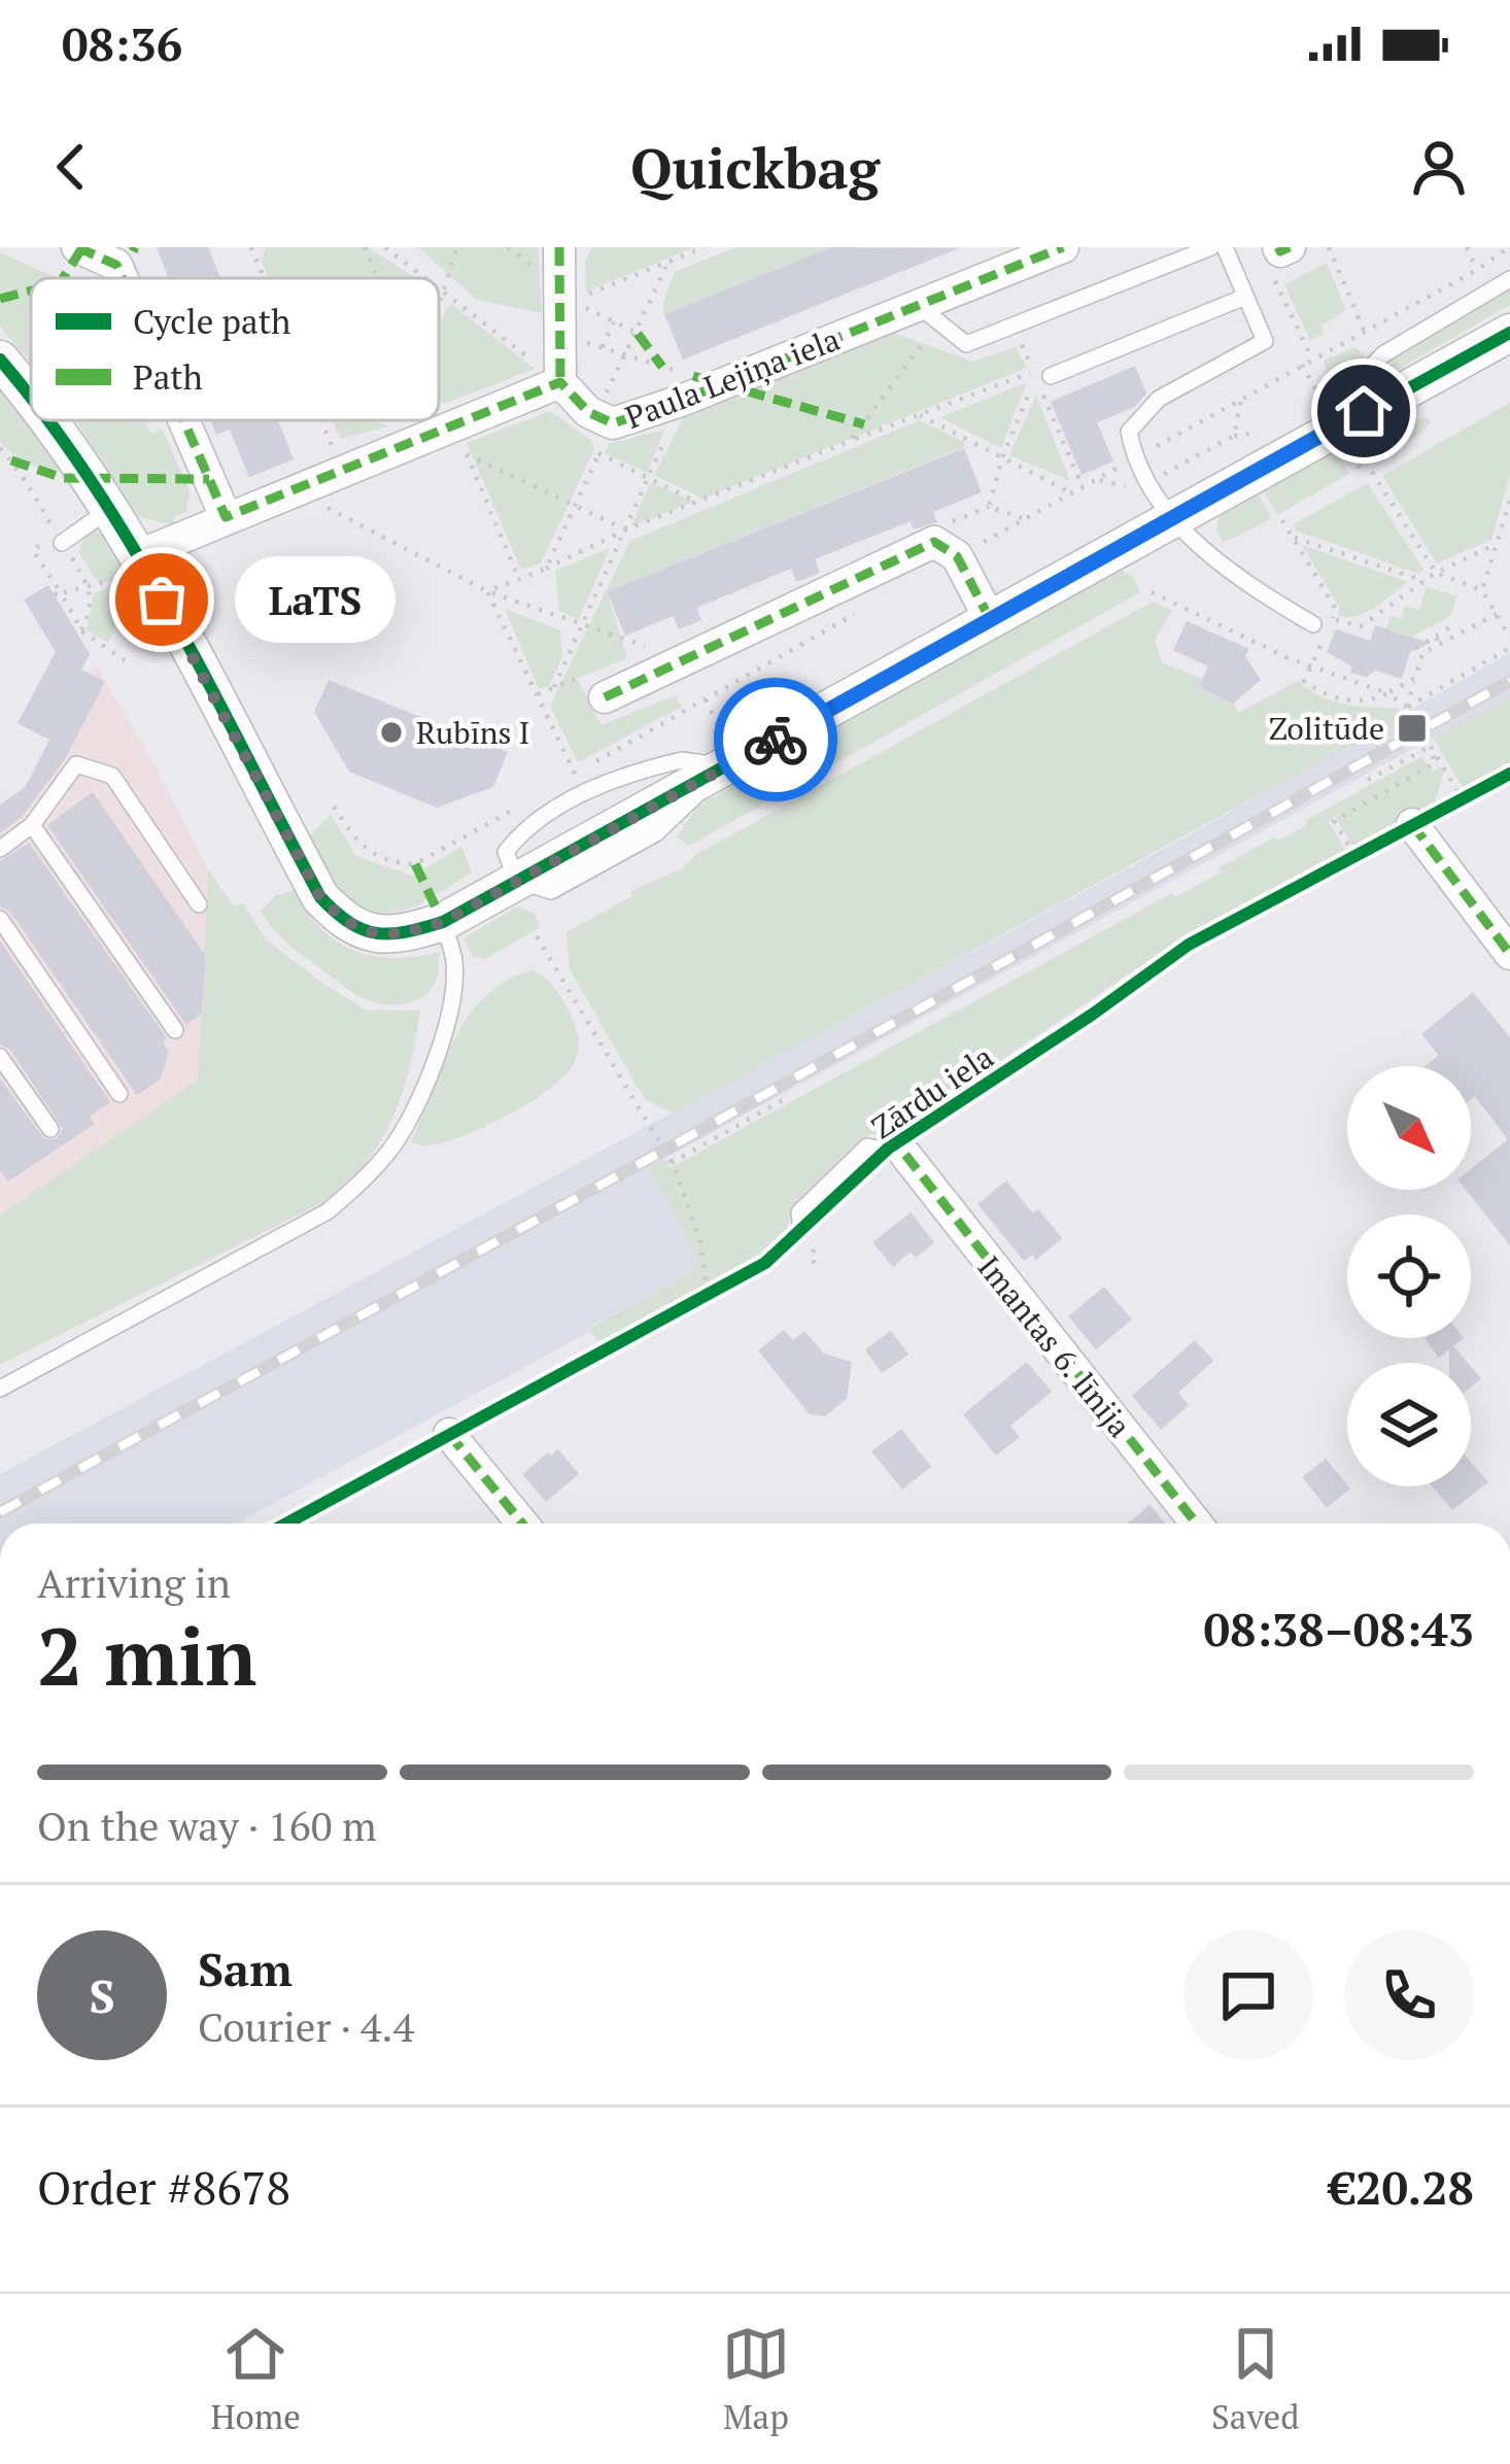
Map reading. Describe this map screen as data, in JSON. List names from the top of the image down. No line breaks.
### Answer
{"streets":{"street":["Paula Lejiņa iela","Imantas 6. līnija"],"lane":["Zārdu iela"]},"crossings":[["Zārdu iela","Imantas 6. līnija"]],"places":{"other":["LaTS","Rubīns I"],"transit":["Zolitūde"]},"legend":["Cycle path","Path"],"north":"bottom right","page":{"status":"08:36","header":"Quickbag","bubble":"LaTS","heading":["2 min","Arriving in","08:38–08:43"],"panel":["Sam","Courier · 4.4","Order #8678","€20.28"],"bar":"On the way · 160 m","round":"S","tabs":["Home","Map","Saved"]}}
